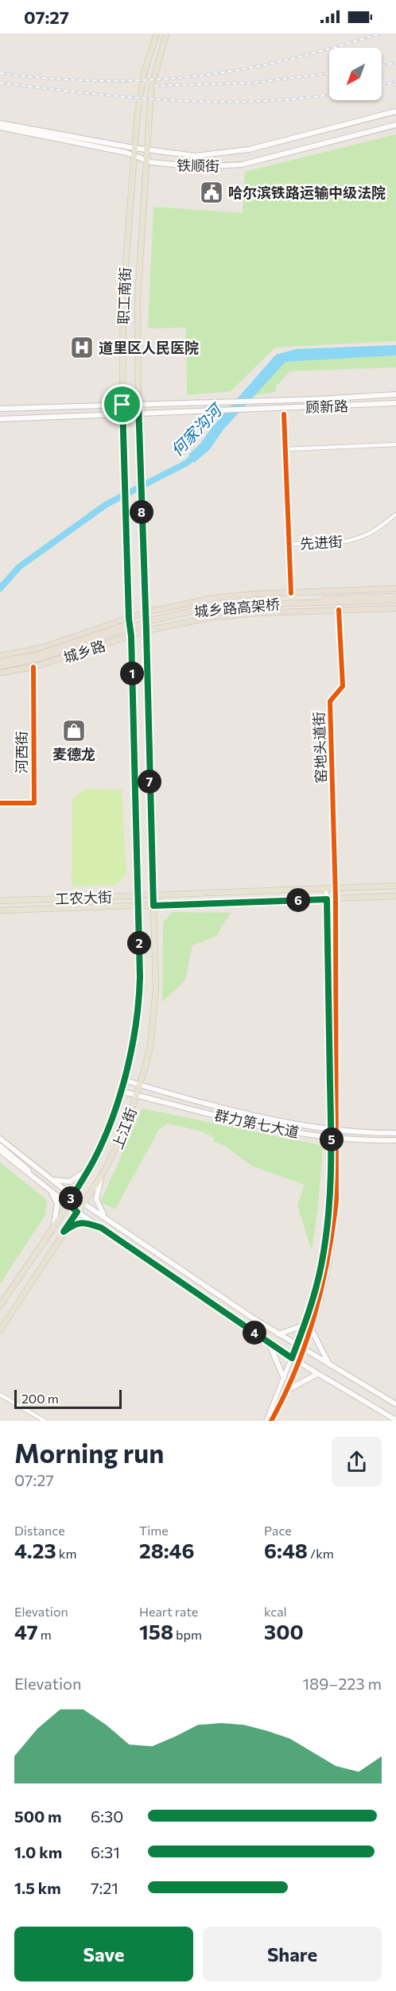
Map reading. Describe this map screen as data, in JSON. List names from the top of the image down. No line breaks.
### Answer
{"streets":{"highway":["城乡路高架桥","城乡路"],"main road":["铁顺街","职工南街","顾新路","工农大街","群力第七大道","上江街"],"street":["先进街","窑地头道街","河西街"]},"crossings":[["铁顺街","职工南街"],["职工南街","顾新路"],["职工南街","城乡路"],["职工南街","上江街"],["城乡路","窑地头道街"],["城乡路","河西街"],["城乡路","上江街"],["窑地头道街","工农大街"],["工农大街","上江街"],["群力第七大道","上江街"]],"water":["何家沟河"],"places":{"public building":["哈尔滨铁路运输中级法院"],"hospital":["道里区人民医院"],"shop":["麦德龙"]},"scale_bar":"200 m","north":"bottom left","page":{"status":"07:27","pins":["8","1","7","6","2","5","3","4"],"scale":"200 m","heading":["Morning run","07:27"],"stats":[["Distance","4.23 km"],["Time","28:46"],["Pace","6:48 /km"],["Elevation","47 m"],["Heart rate","158 bpm"],["kcal","300"]],"chart":["Elevation","189–223 m"],"list":[{"name":"500 m","note":"6:30"},{"name":"1.0 km","note":"6:31"},{"name":"1.5 km","note":"7:21"}],"buttons":["Save","Share"]}}
